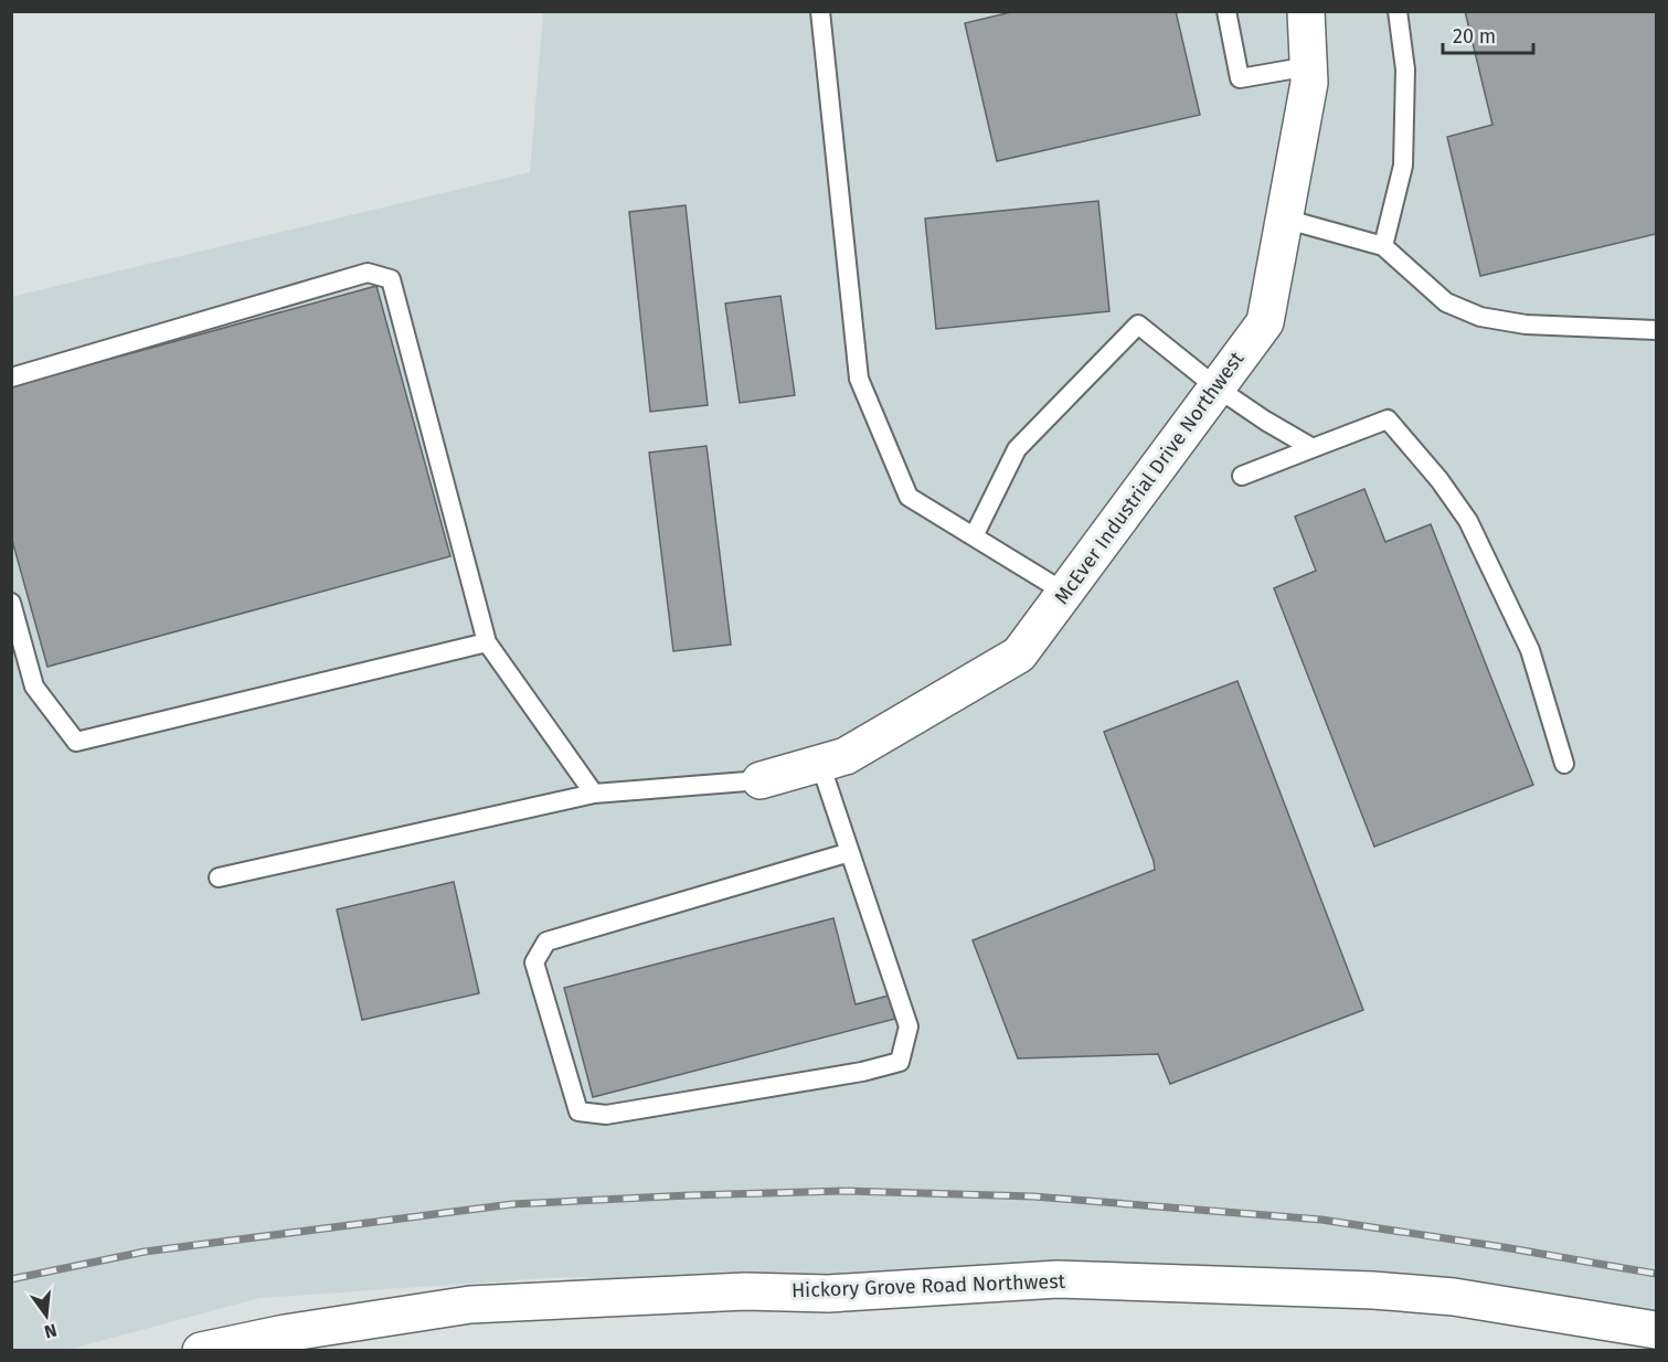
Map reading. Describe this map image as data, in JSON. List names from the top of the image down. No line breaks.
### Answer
{"streets":{"street":["McEver Industrial Drive Northwest","Hickory Grove Road Northwest"]},"scale_bar":"20 m","north":"bottom"}
